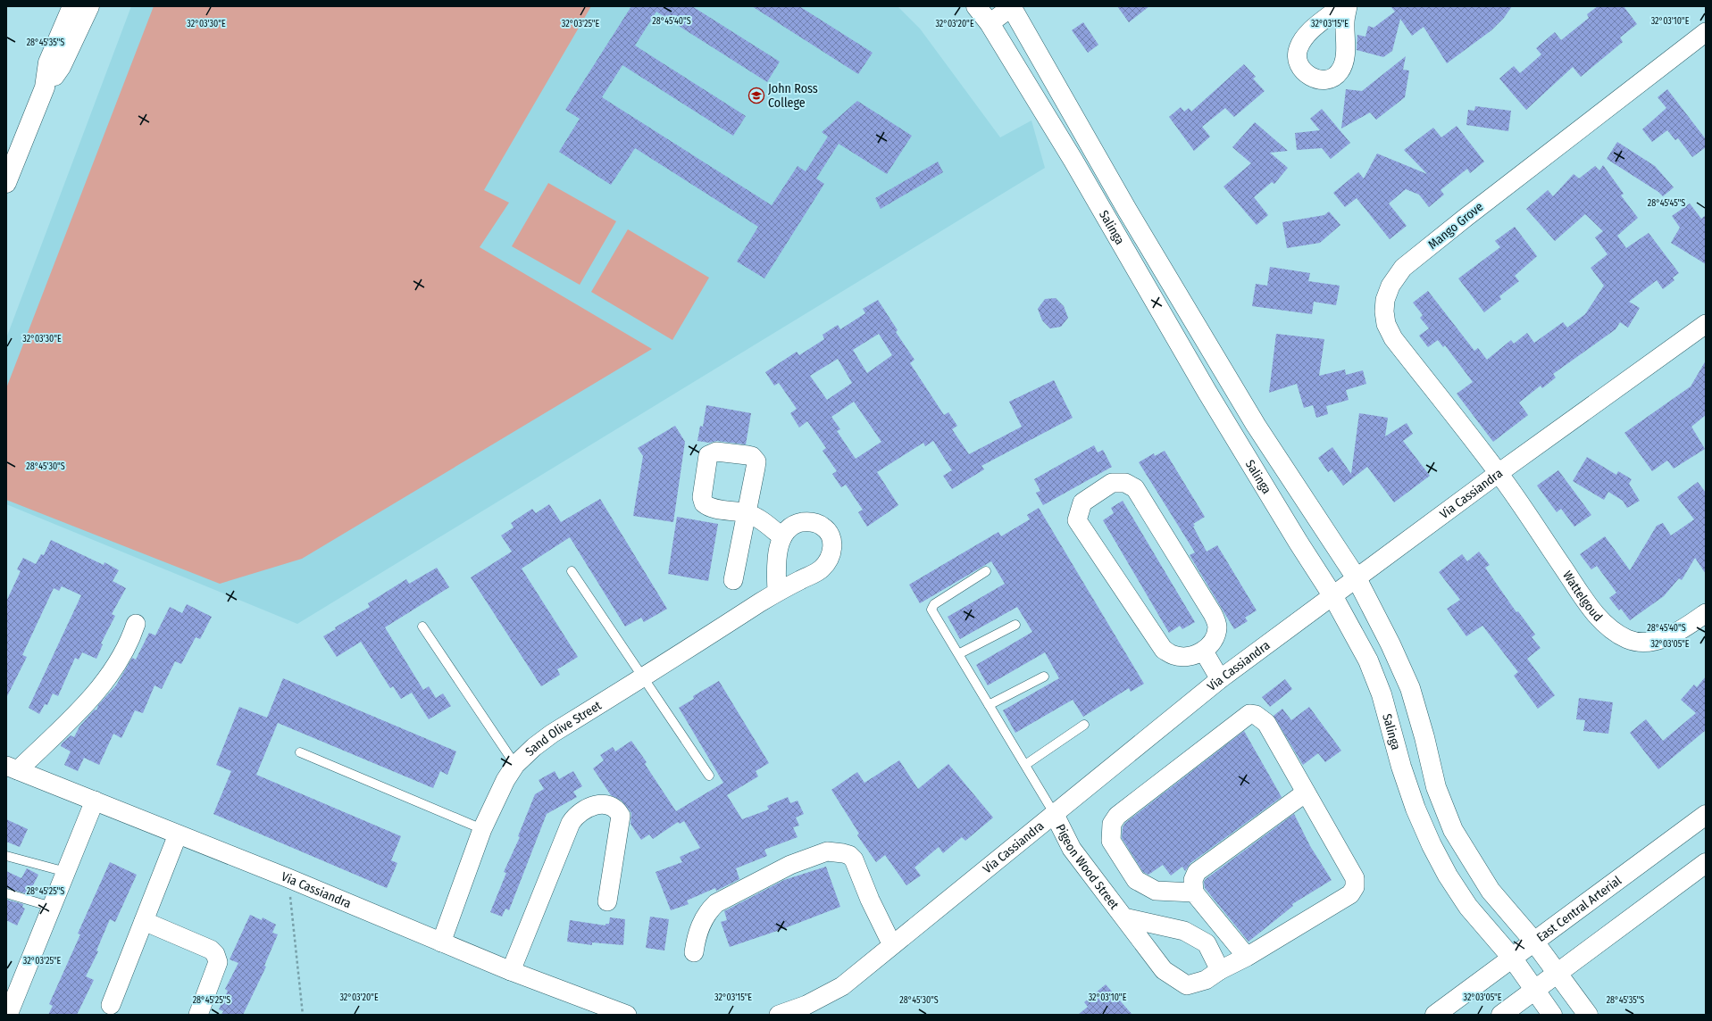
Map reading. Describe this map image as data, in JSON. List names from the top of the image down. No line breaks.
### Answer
{"streets":{"street":["Mango Grove","Salinga","Via Cassiandra","Wattelgoud","Sand Olive Street","Pigeon Wood Street","East Central Arterial"]},"crossings":[["Mango Grove","Via Cassiandra"],["Mango Grove","Wattelgoud"],["Salinga","Via Cassiandra"],["Salinga","East Central Arterial"],["Via Cassiandra","Wattelgoud"],["Via Cassiandra","Sand Olive Street"],["Via Cassiandra","Pigeon Wood Street"]],"places":{"school or university":["John Ross College"]},"coordinates":["28°45'40\"S","32°03'10\"E","32°03'15\"E","32°03'30\"E","32°03'25\"E","32°03'20\"E","28°45'35\"S","28°45'45\"S","28°45'30\"S","32°03'05\"E","28°45'25\"S"]}
